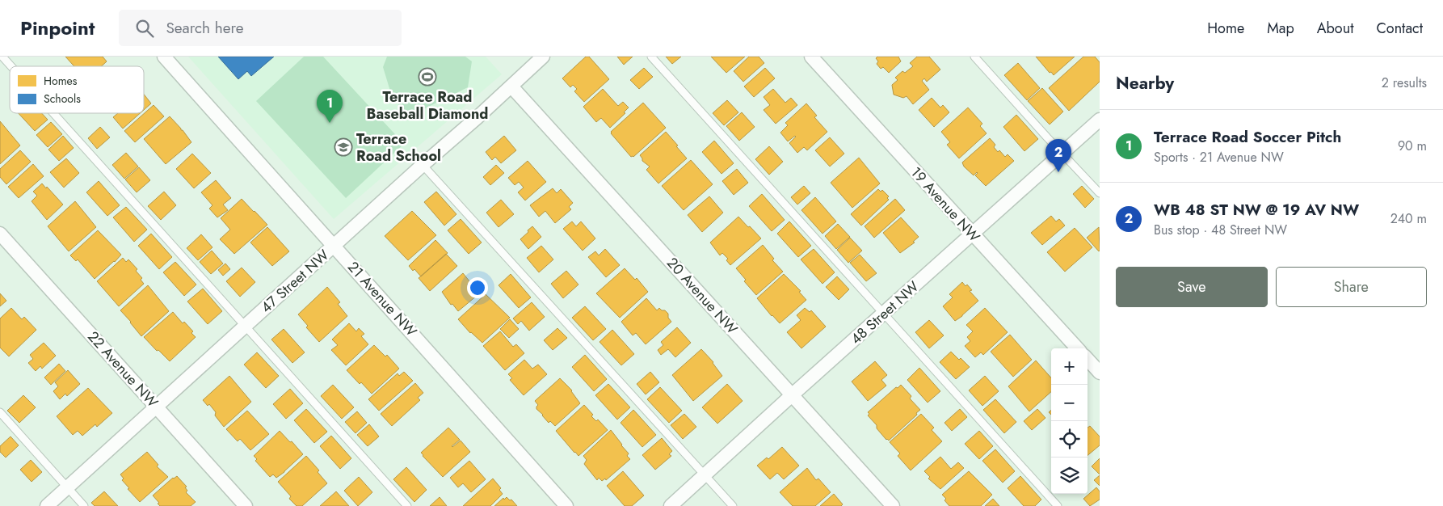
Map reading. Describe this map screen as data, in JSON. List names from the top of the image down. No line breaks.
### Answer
{"streets":{"street":["19 Avenue NW","47 Street NW","20 Avenue NW","21 Avenue NW","48 Street NW","22 Avenue NW"]},"crossings":[["19 Avenue NW","48 Street NW"],["47 Street NW","20 Avenue NW"],["47 Street NW","21 Avenue NW"],["47 Street NW","22 Avenue NW"],["20 Avenue NW","48 Street NW"]],"places":{"sports":["Terrace Road Baseball Diamond"],"school or university":["Terrace Road School"]},"legend":["Homes","Schools"],"page":{"header":"Pinpoint","search":"Search here","nav":["Home","Map","About","Contact"],"heading":["Nearby","2 results"],"pins":["1","2"],"list":[{"mark":"1","name":"Terrace Road Soccer Pitch","note":"Sports · 21 Avenue NW","value":"90 m"},{"mark":"2","name":"WB 48 ST NW @ 19 AV NW","note":"Bus stop · 48 Street NW","value":"240 m"}],"buttons":["Save","Share"],"map_buttons":["+","−"]}}
